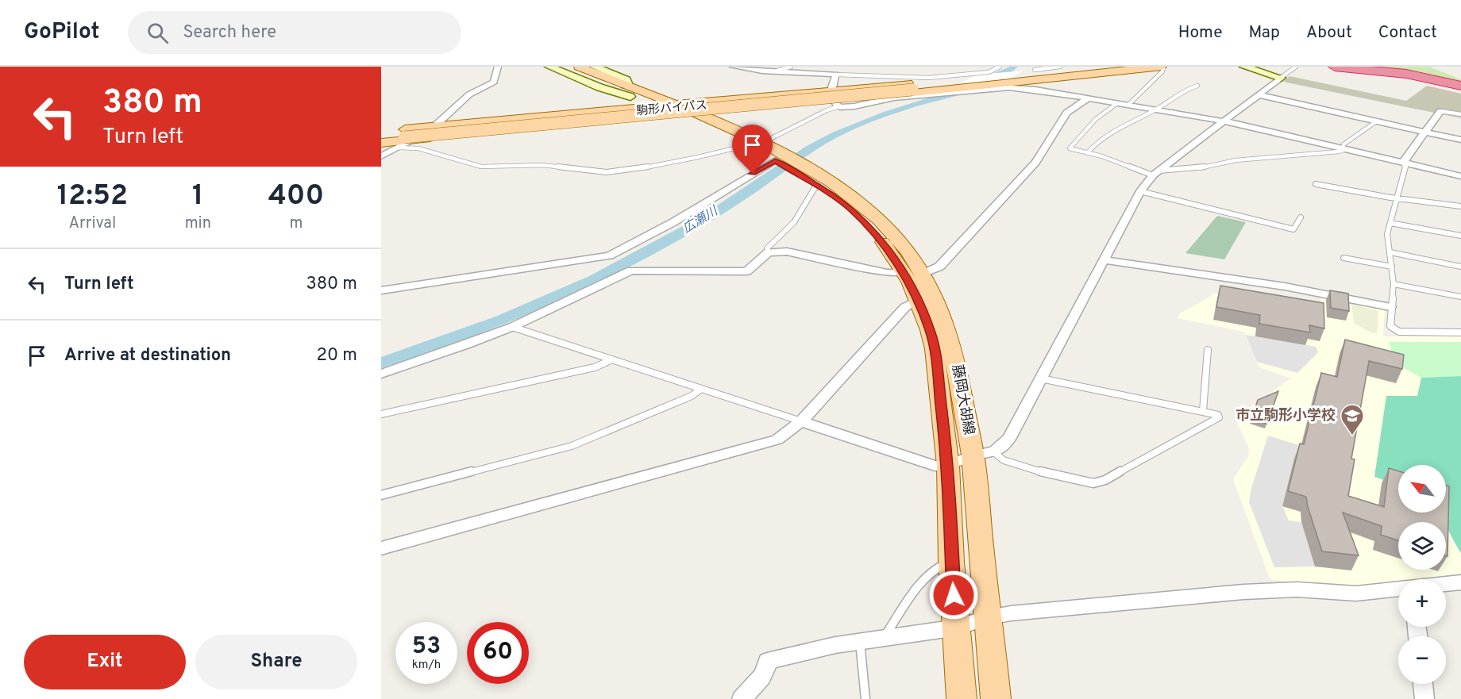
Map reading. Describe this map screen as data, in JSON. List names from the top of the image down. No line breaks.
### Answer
{"streets":{"main road":["駒形バイパス","藤岡大胡線"]},"water":["広瀬川"],"places":{"school or university":["市立駒形小学校"]},"north":"top left","page":{"header":"GoPilot","search":"Search here","nav":["Home","Map","About","Contact"],"turn":["380 m","Turn left"],"eta":["12:52","Arrival","1","min","400","m"],"list":[{"name":"Turn left","value":"380 m"},{"name":"Arrive at destination","value":"20 m"}],"map_buttons":["+","−"],"speed":"53 km/h","limit":"60","buttons":["Exit","Share"]}}
